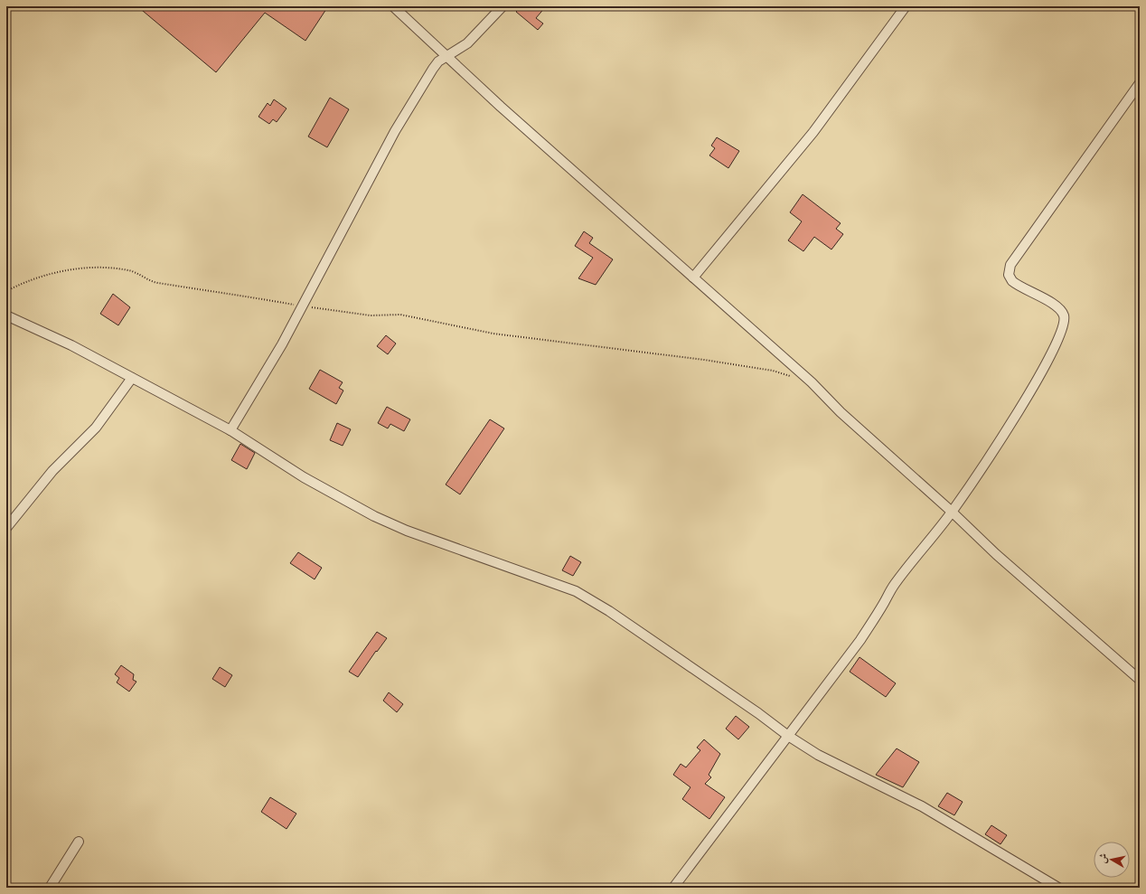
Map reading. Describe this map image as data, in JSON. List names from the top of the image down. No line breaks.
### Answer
{"north":"left"}
